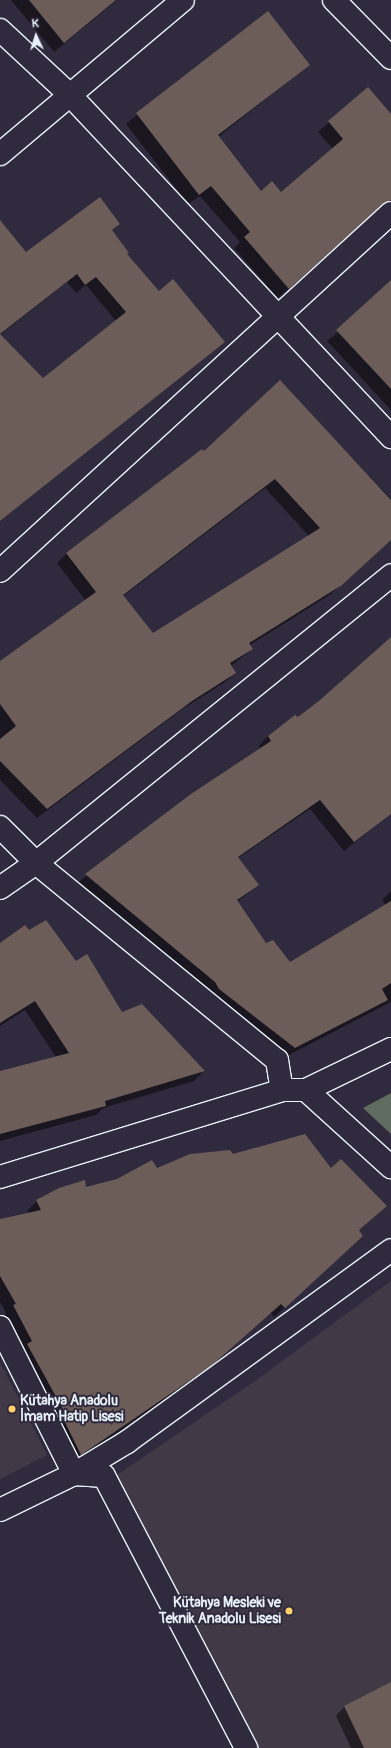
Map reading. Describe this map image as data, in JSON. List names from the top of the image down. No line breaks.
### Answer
{"places":["Kütahya Anadolu İmam Hatip Lisesi","Kütahya Mesleki ve Teknik Anadolu Lisesi"],"north":"top"}
